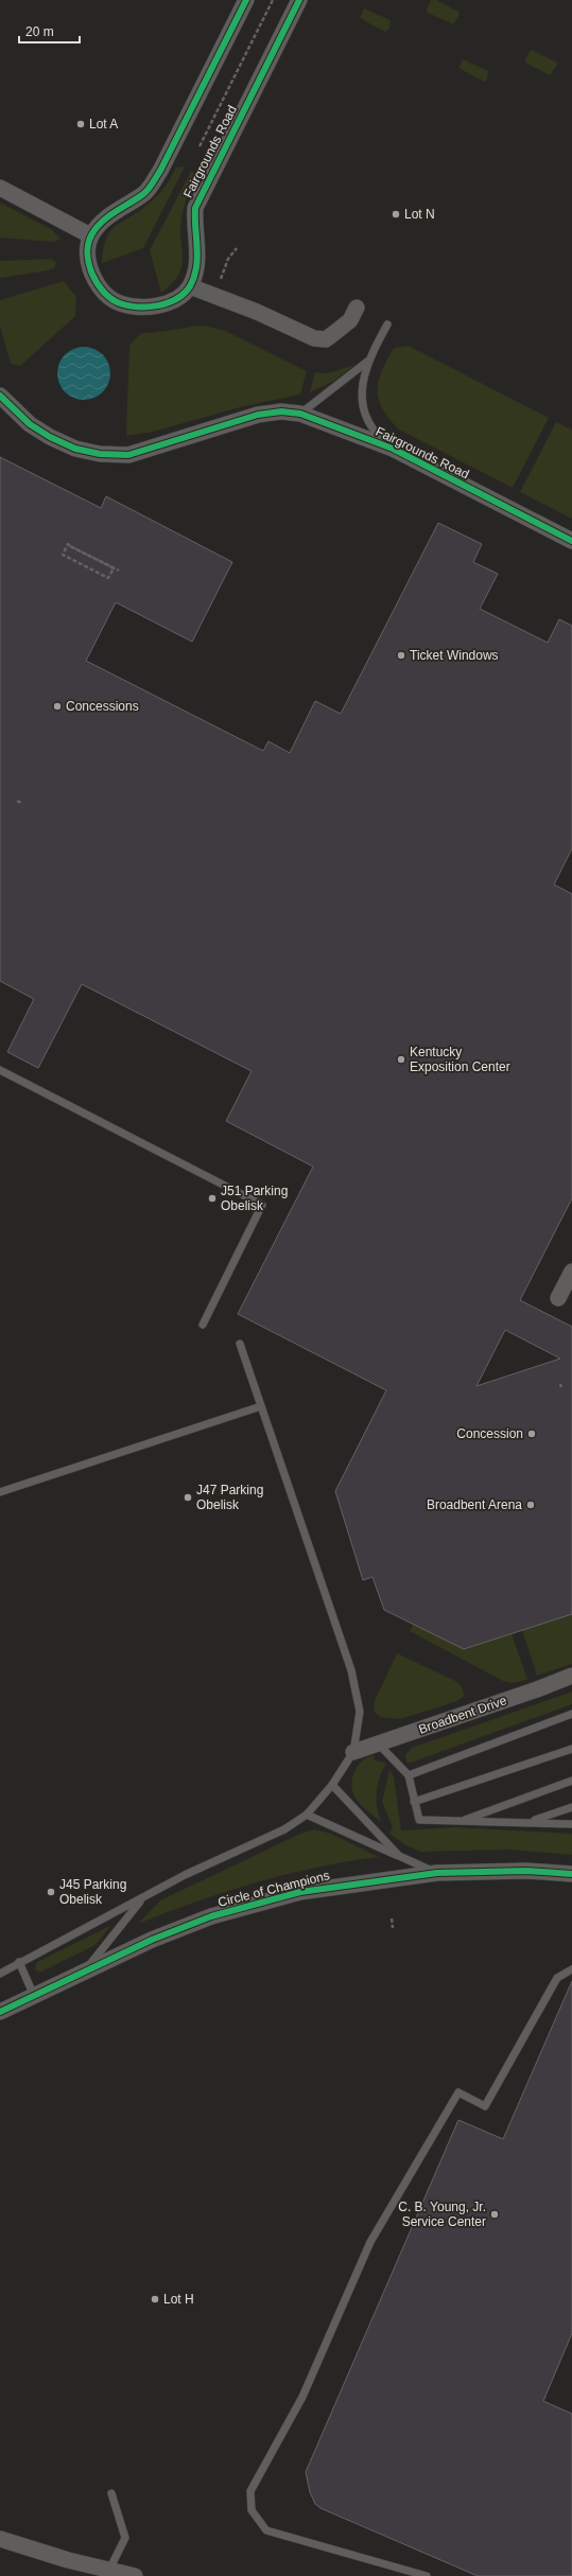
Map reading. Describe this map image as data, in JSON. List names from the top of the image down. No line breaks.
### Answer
{"streets":{"street":["Fairgrounds Road","Broadbent Drive","Circle of Champions"]},"places":["Lot A","Lot N","Ticket Windows","Concessions","Kentucky Exposition Center","J51 Parking Obelisk","Concession","J47 Parking Obelisk","Broadbent Arena","J45 Parking Obelisk","C. B. Young, Jr. Service Center","Lot H"],"scale_bar":"20 m"}
